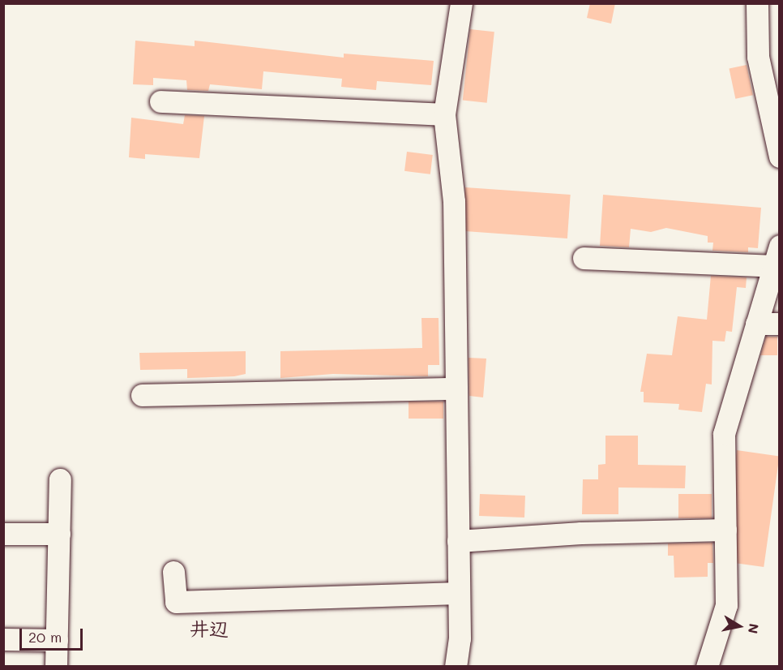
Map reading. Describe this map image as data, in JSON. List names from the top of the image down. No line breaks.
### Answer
{"districts":["井辺"],"scale_bar":"20 m","north":"right"}
